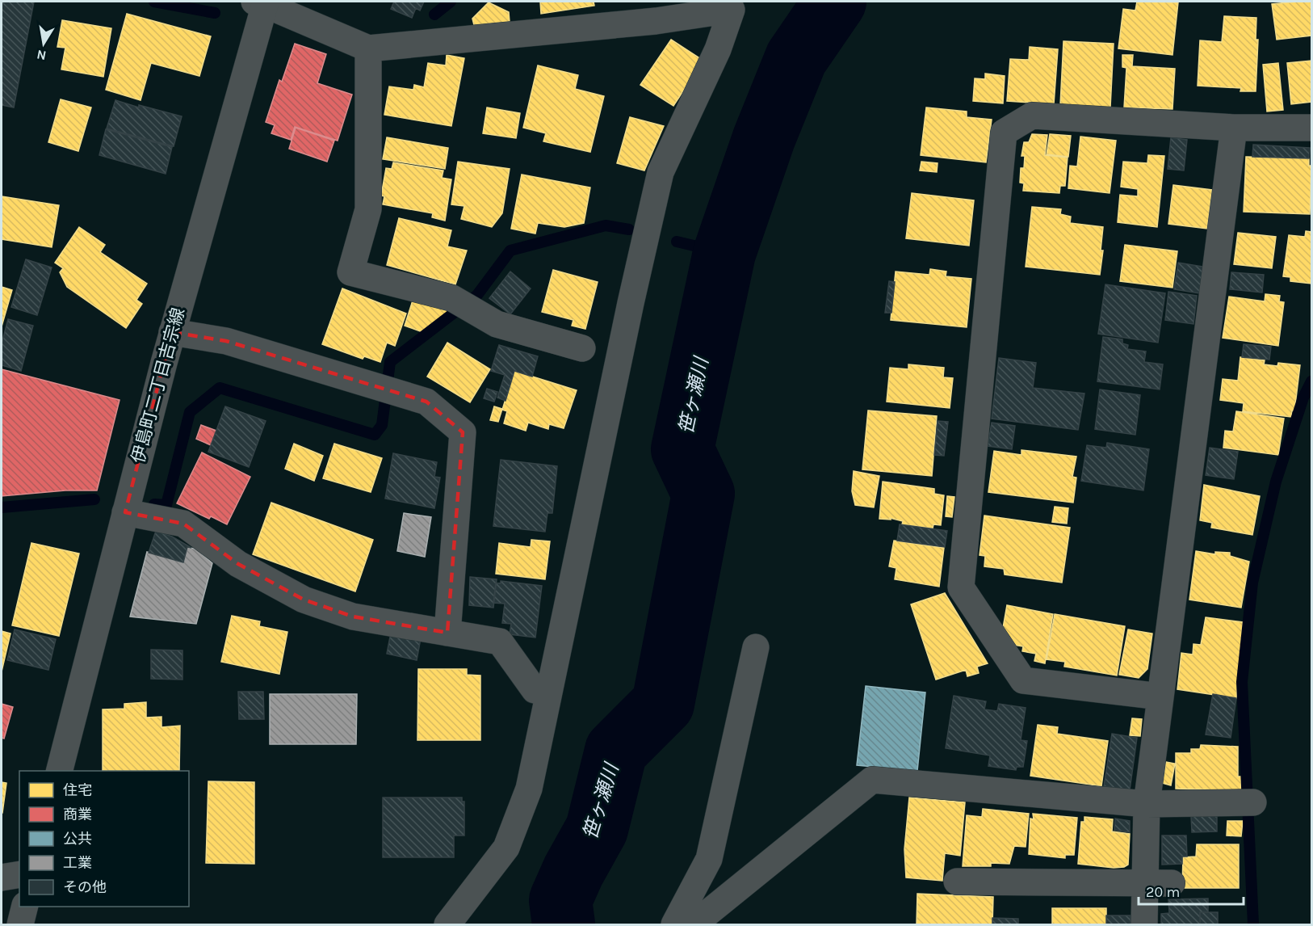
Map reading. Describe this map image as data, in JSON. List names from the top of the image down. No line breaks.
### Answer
{"streets":{"street":["伊島町二丁目吉宗線"]},"water":["笹ヶ瀬川"],"legend":["住宅","商業","公共","工業","その他"],"scale_bar":"20 m","north":"bottom"}
